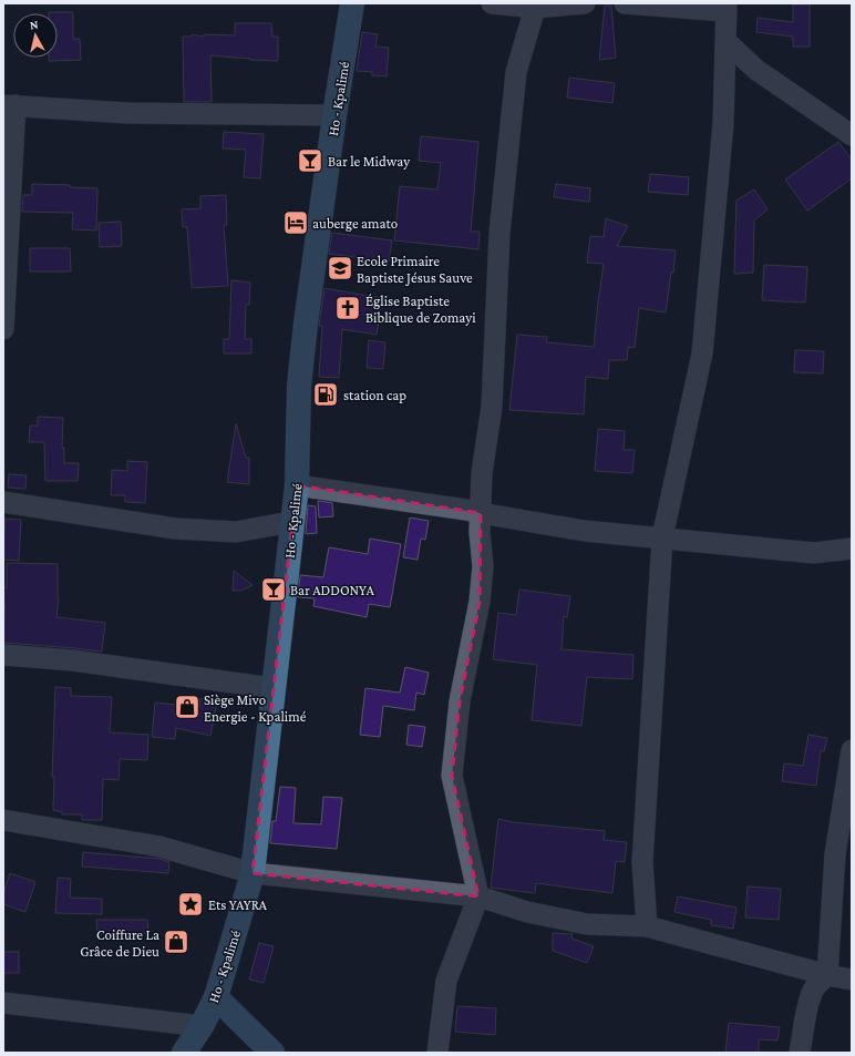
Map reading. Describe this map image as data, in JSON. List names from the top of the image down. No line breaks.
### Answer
{"streets":{"main road":["Ho - Kpalimé"]},"places":{"bar":["Bar le Midway","Bar ADDONYA"],"hotel":["auberge amato"],"school or university":["Ecole Primaire Baptiste Jésus Sauve"],"church":["Église Baptiste Biblique de Zomayi"],"fuel station":["station cap"],"shop":["Siège Mivo Energie - Kpalimé","Coiffure La Grâce de Dieu"],"place":["Ets YAYRA"]},"north":"top"}
